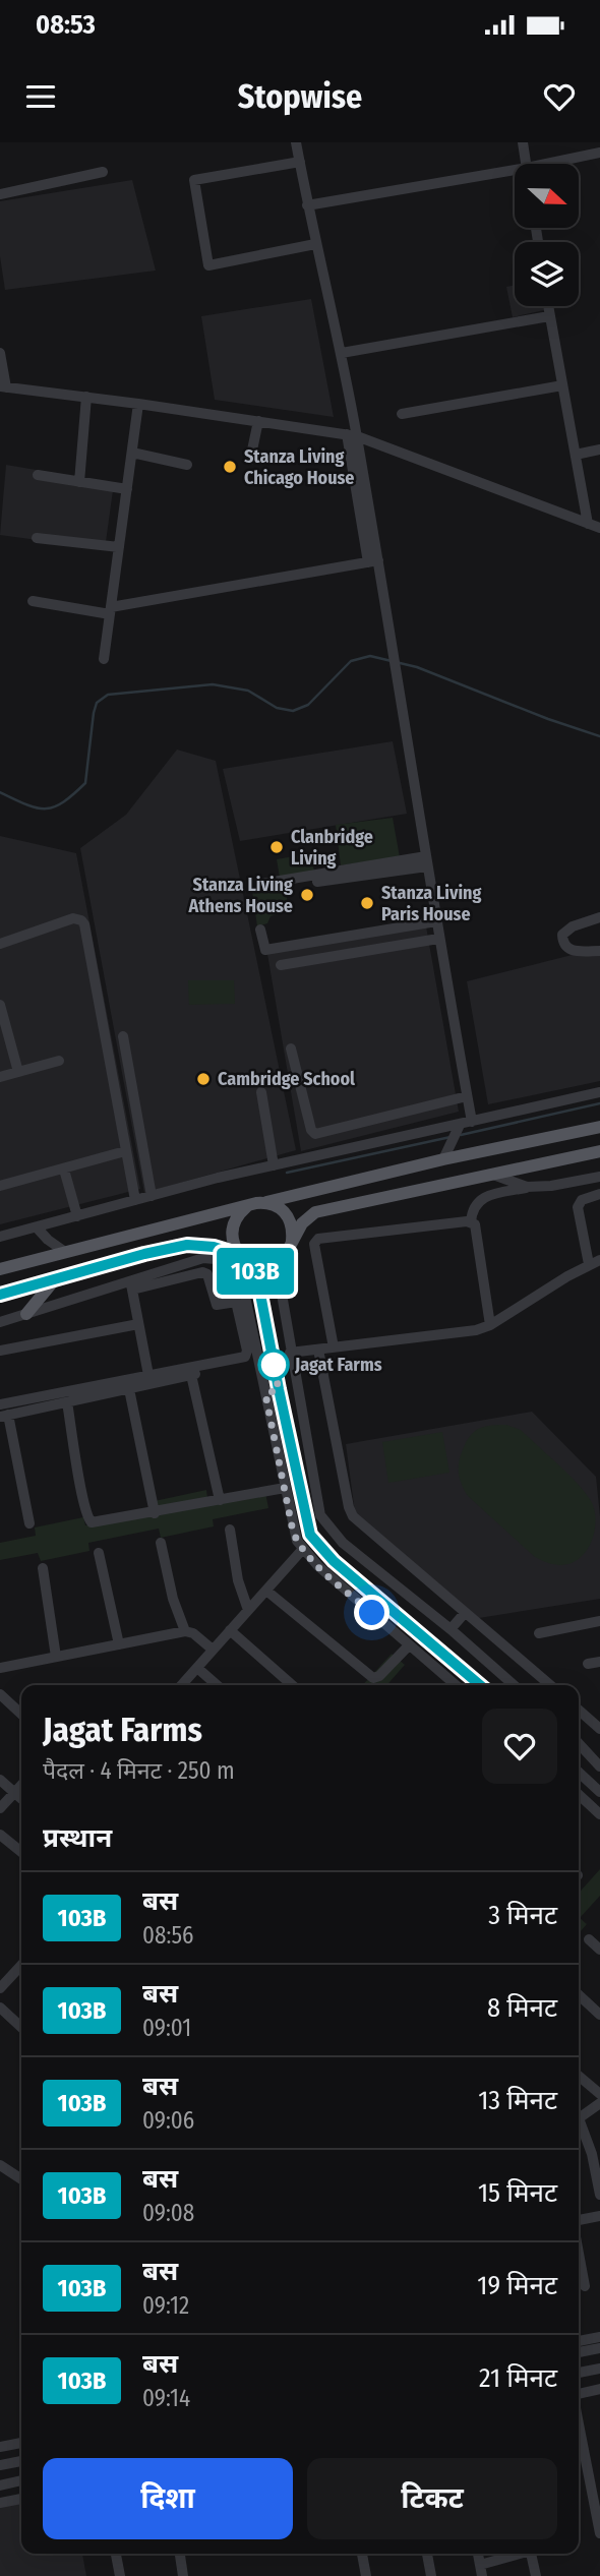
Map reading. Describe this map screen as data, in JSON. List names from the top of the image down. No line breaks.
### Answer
{"places":["Stanza Living Chicago House","Clanbridge Living","Stanza Living Athens House","Stanza Living Paris House","Cambridge School","Jagat Farms"],"lines":["bus line 103B"],"north":"right","page":{"status":"08:53","header":"Stopwise","on_map":"103B","heading":[["Jagat Farms","पैदल · 4 मिनट · 250 m"],"प्रस्थान"],"list":[{"mark":"103B","name":"बस","note":"08:56","value":"3 मिनट"},{"mark":"103B","name":"बस","note":"09:01","value":"8 मिनट"},{"mark":"103B","name":"बस","note":"09:06","value":"13 मिनट"},{"mark":"103B","name":"बस","note":"09:08","value":"15 मिनट"},{"mark":"103B","name":"बस","note":"09:12","value":"19 मिनट"},{"mark":"103B","name":"बस","note":"09:14","value":"21 मिनट"}],"buttons":["दिशा","टिकट"]}}
